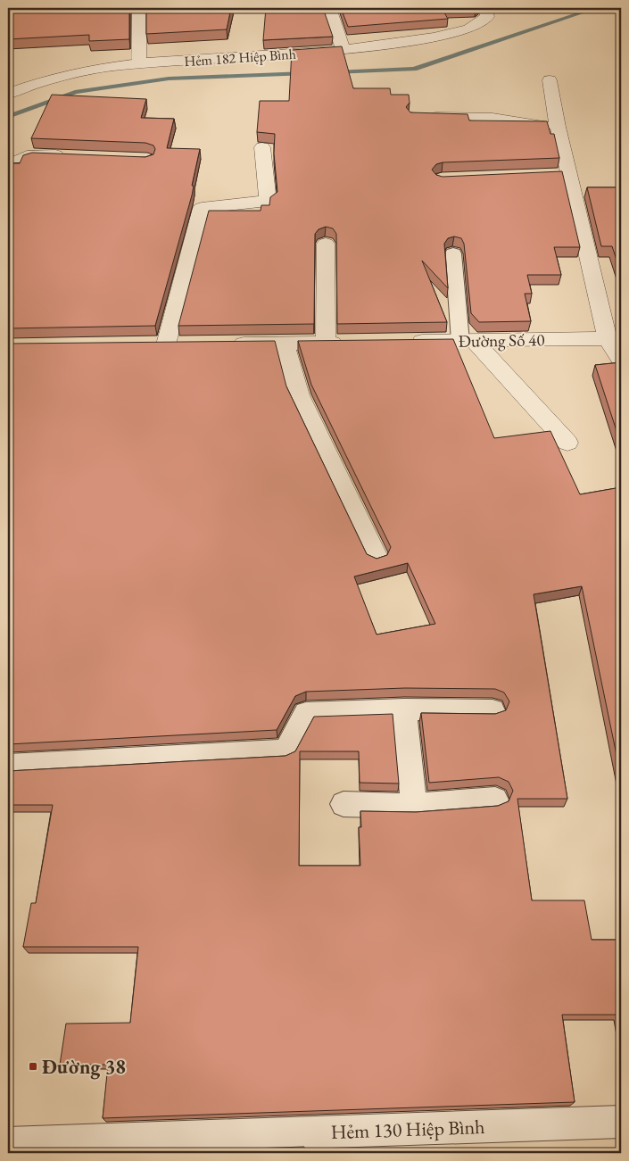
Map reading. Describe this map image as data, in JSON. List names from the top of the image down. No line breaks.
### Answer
{"streets":{"street":["Hẻm 182 Hiệp Bình","Đường Số 40"],"lane":["Hẻm 130 Hiệp Bình"]},"places":{"transit":["Đường 38"]}}
